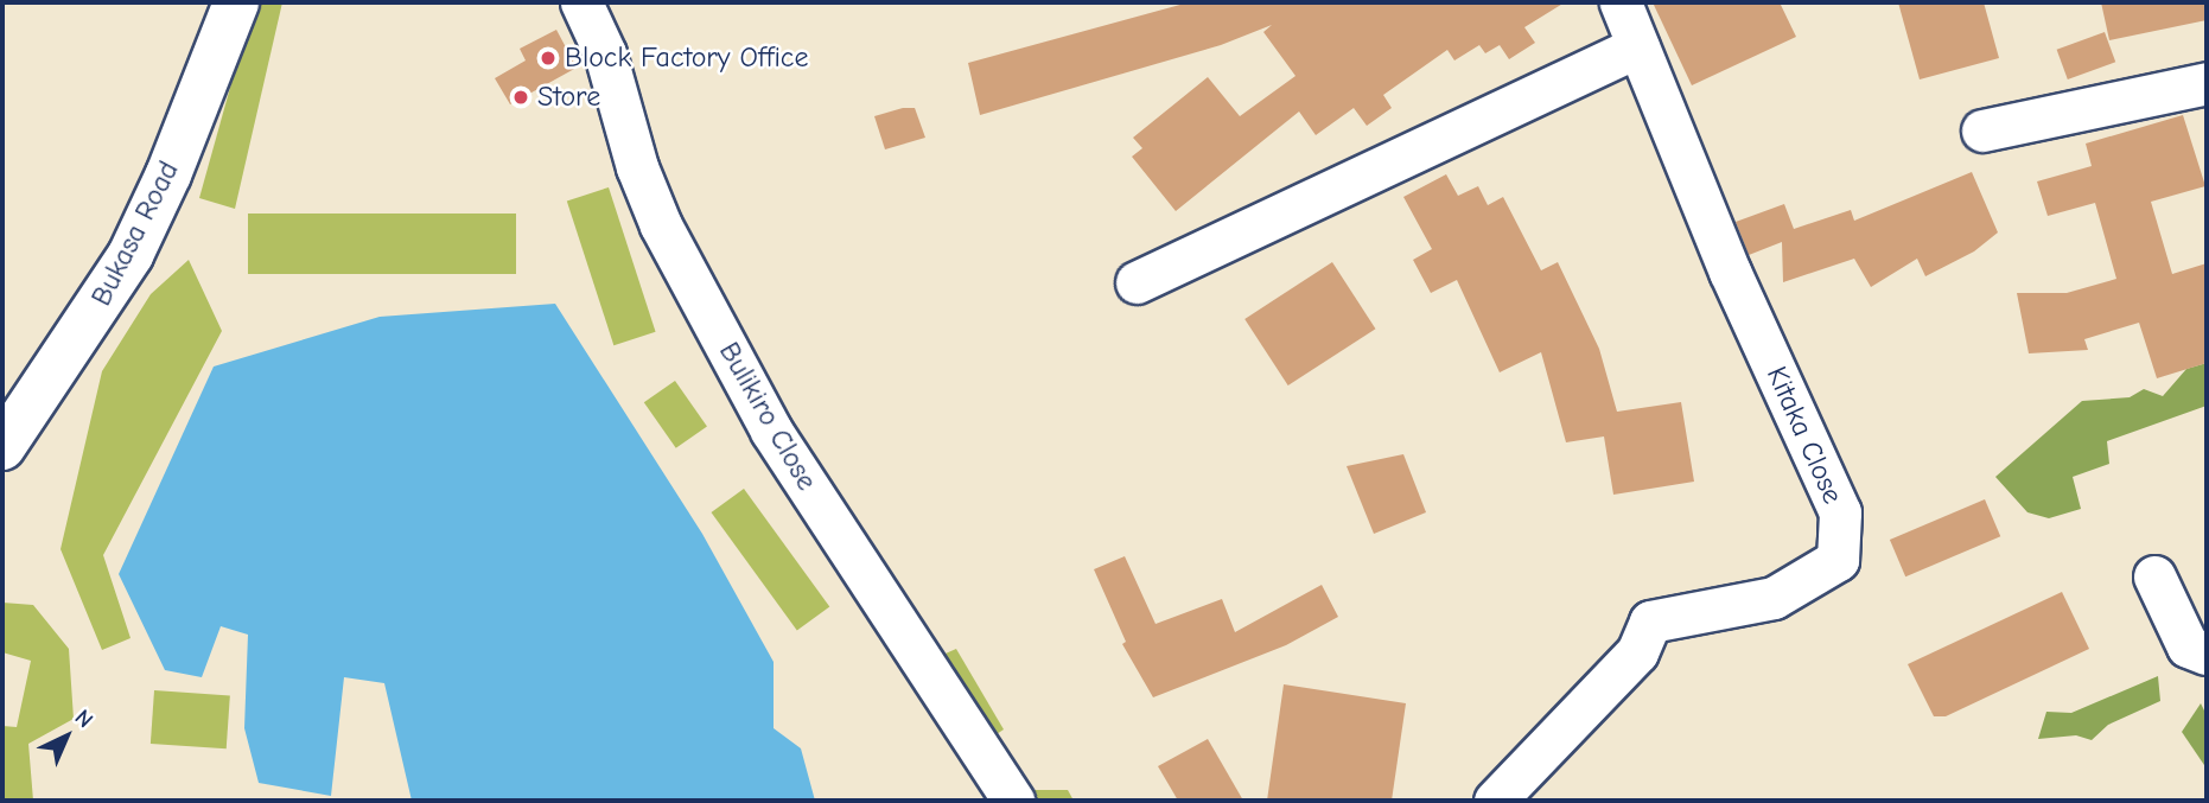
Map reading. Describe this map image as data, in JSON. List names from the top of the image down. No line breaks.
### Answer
{"streets":{"street":["Bukasa Road","Bulikiro Close","Kitaka Close"]},"places":["Block Factory Office","Store"],"north":"top right"}
